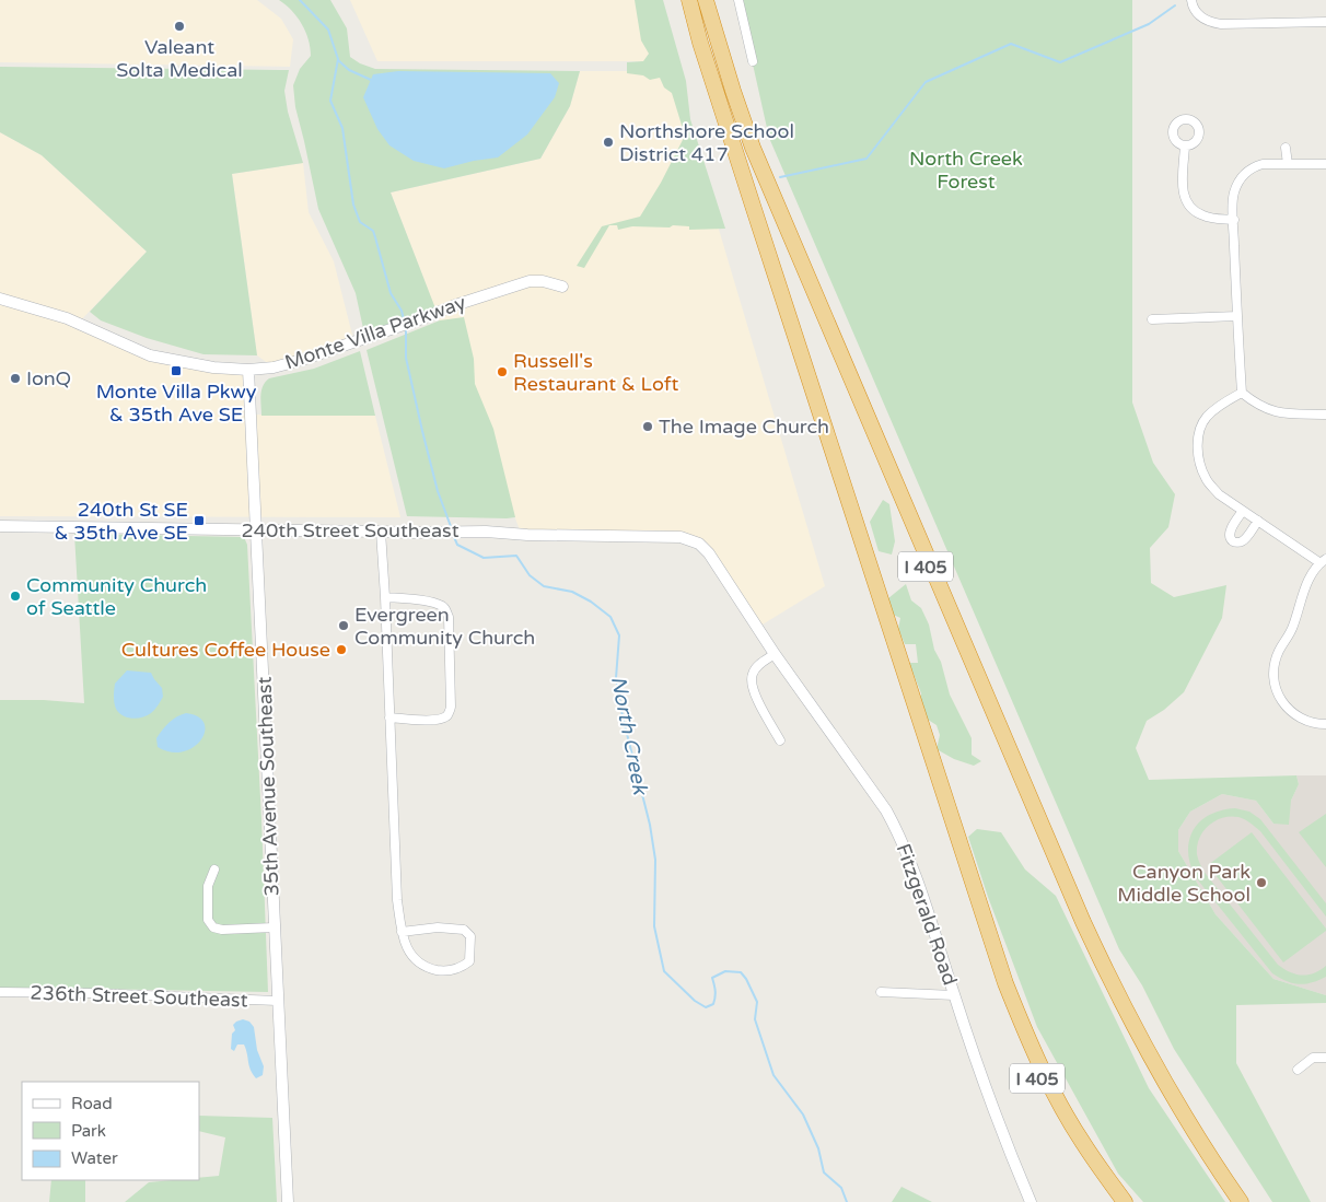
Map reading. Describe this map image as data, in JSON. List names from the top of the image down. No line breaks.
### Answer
{"streets":{"highway":["I 405"],"street":["Monte Villa Parkway","240th Street Southeast","35th Avenue Southeast","Fitzgerald Road","236th Street Southeast"]},"crossings":[["Monte Villa Parkway","35th Avenue Southeast"],["240th Street Southeast","35th Avenue Southeast"],["240th Street Southeast","Fitzgerald Road"],["35th Avenue Southeast","236th Street Southeast"]],"water":["North Creek"],"parks":["North Creek Forest"],"places":{"other":["Valeant Solta Medical","Northshore School District 417","Russell's Restaurant & Loft","IonQ","The Image Church","Community Church of Seattle","Evergreen Community Church","Cultures Coffee House","Canyon Park Middle School"],"transit":["Monte Villa Pkwy & 35th Ave SE","240th St SE & 35th Ave SE"]},"legend":["Road","Park","Water"]}
